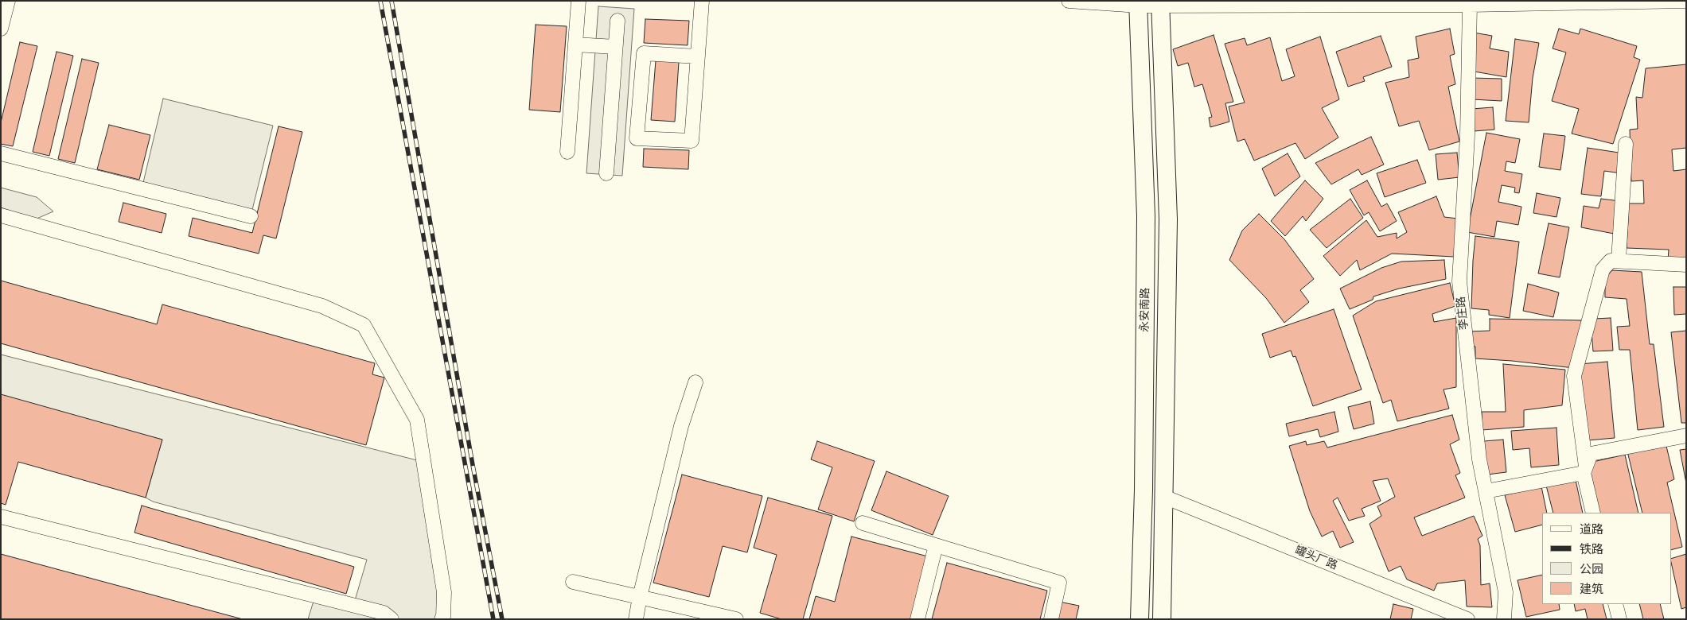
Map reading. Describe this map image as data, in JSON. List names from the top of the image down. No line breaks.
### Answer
{"streets":{"main road":["永安南路"],"street":["李庄路","罐头厂路"]},"crossings":[["永安南路","罐头厂路"]],"legend":["道路","铁路","公园","建筑"]}
